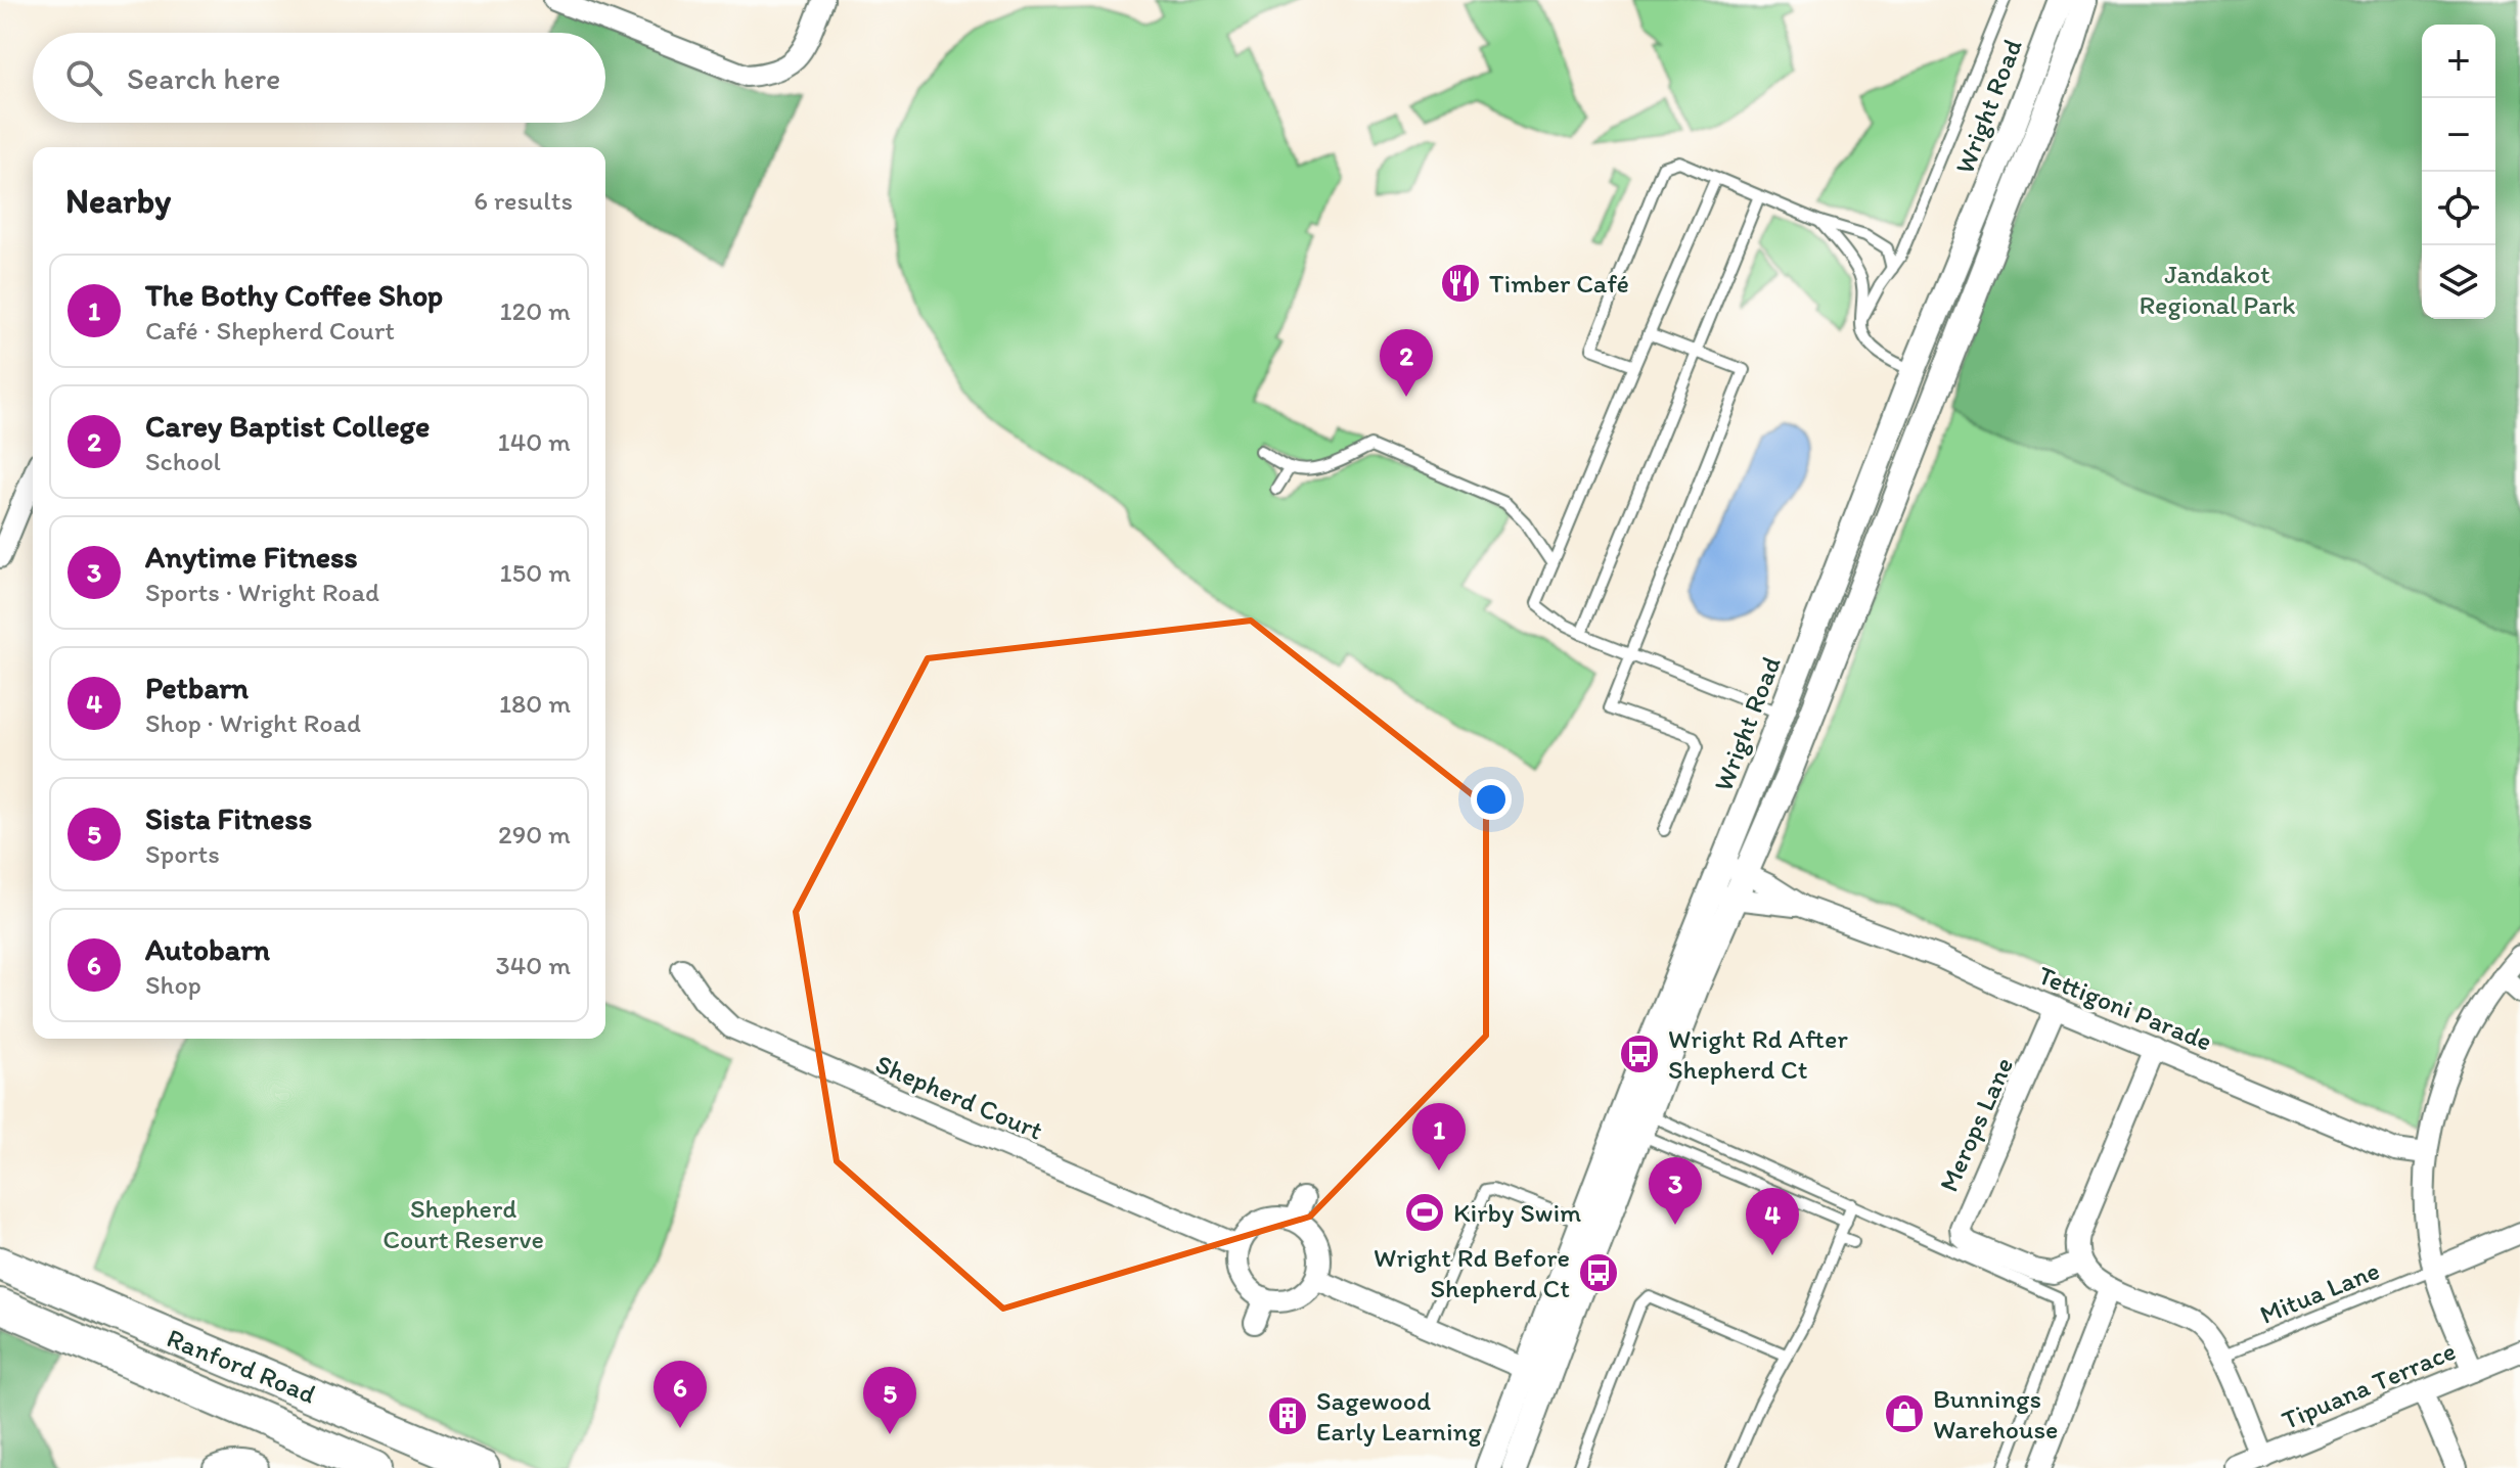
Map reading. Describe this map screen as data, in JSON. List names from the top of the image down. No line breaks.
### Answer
{"streets":{"main road":["Ranford Road"],"street":["Wright Road","Tettigoni Parade","Shepherd Court","Merops Lane","Tipuana Terrace"],"lane":["Mitua Lane"]},"crossings":[["Wright Road","Tettigoni Parade"],["Tettigoni Parade","Merops Lane"]],"parks":["Jandakot Regional Park","Shepherd Court Reserve"],"places":{"restaurant":["Timber Café"],"bus stop":["Wright Rd After Shepherd Ct","Wright Rd Before Shepherd Ct"],"sports":["Kirby Swim"],"shop":["Bunnings Warehouse"],"building":["Sagewood Early Learning"]},"page":{"map_buttons":["+","−"],"search":"Search here","heading":["Nearby","6 results"],"list":[{"mark":"1","name":"The Bothy Coffee Shop","note":"Café · Shepherd Court","value":"120 m"},{"mark":"2","name":"Carey Baptist College","note":"School","value":"140 m"},{"mark":"3","name":"Anytime Fitness","note":"Sports · Wright Road","value":"150 m"},{"mark":"4","name":"Petbarn","note":"Shop · Wright Road","value":"180 m"},{"mark":"5","name":"Sista Fitness","note":"Sports","value":"290 m"},{"mark":"6","name":"Autobarn","note":"Shop","value":"340 m"}],"pins":["2","1","3","4","6","5"]}}
